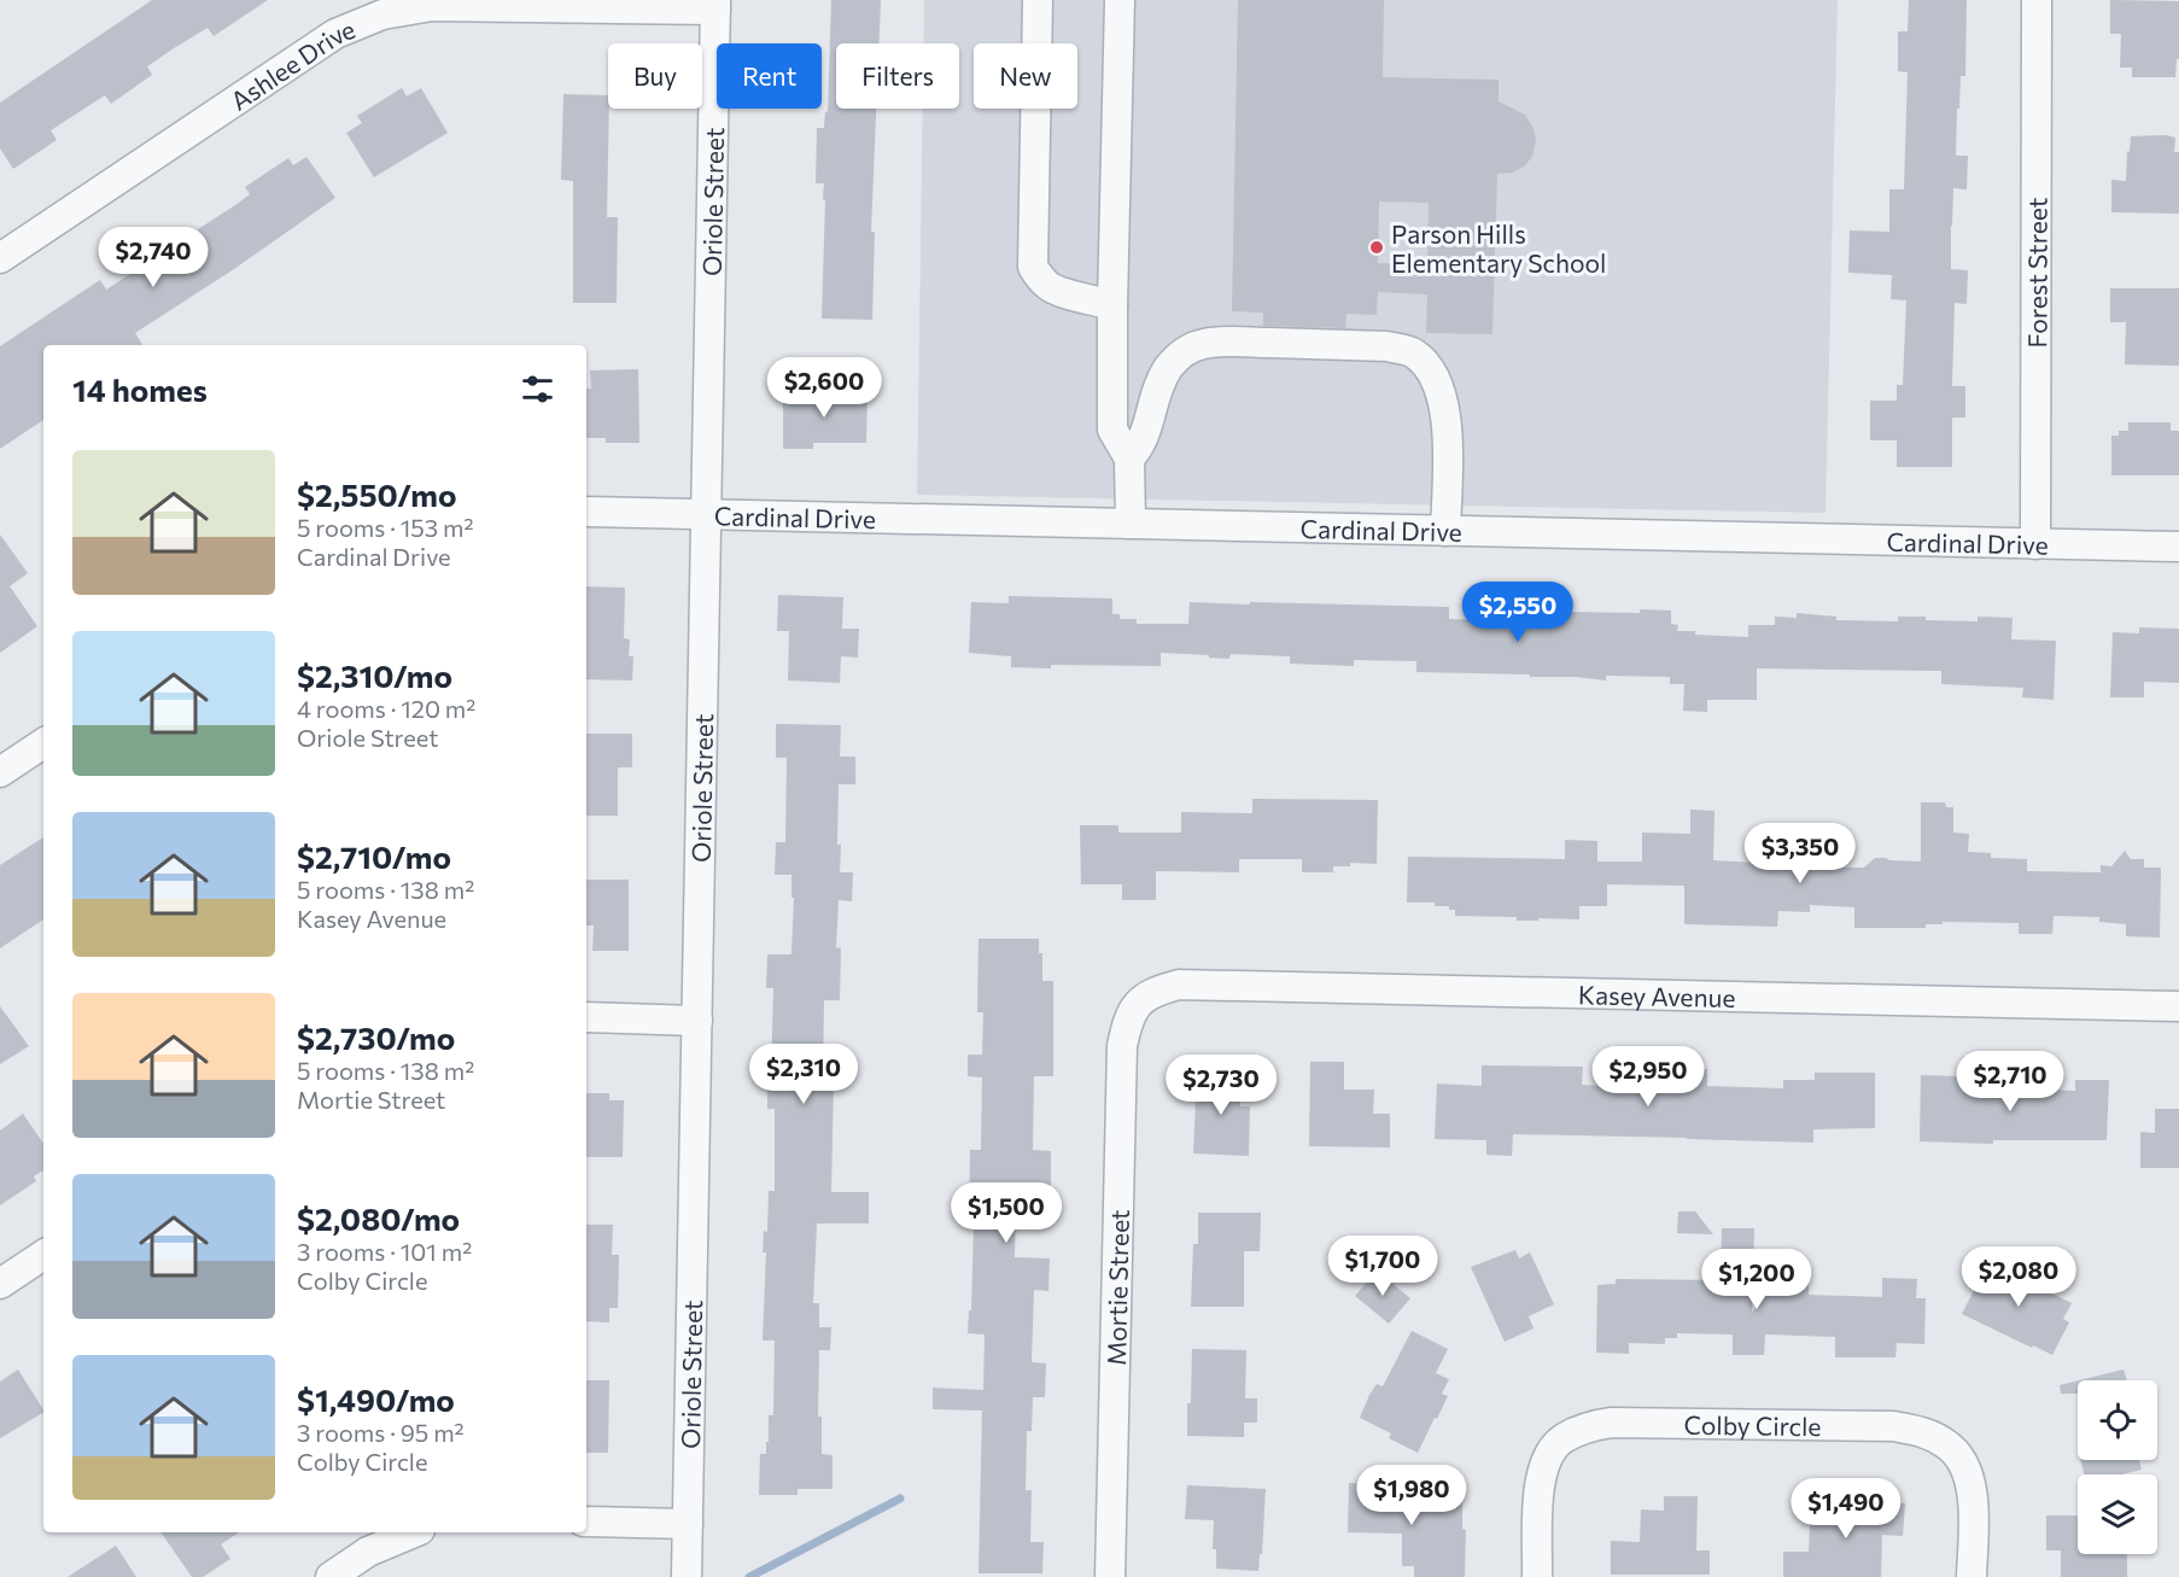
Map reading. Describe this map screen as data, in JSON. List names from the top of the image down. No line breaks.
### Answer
{"streets":{"street":["Ashlee Drive","Oriole Street","Forest Street","Cardinal Drive","Kasey Avenue","Mortie Street","Colby Circle"]},"crossings":[["Ashlee Drive","Oriole Street"],["Oriole Street","Cardinal Drive"],["Forest Street","Cardinal Drive"],["Kasey Avenue","Mortie Street"]],"places":["Parson Hills Elementary School"],"page":{"chip":["Buy","Rent","Filters","New"],"price":["$2,740","$2,600","$2,550","$3,350","$2,310","$2,950","$2,710","$2,730","$1,500","$1,700","$2,080","$1,200","$1,980","$1,490"],"heading":"14 homes","list":[{"name":"$2,550/mo","note":"5 rooms · 153 m² · Cardinal Drive"},{"name":"$2,310/mo","note":"4 rooms · 120 m² · Oriole Street"},{"name":"$2,710/mo","note":"5 rooms · 138 m² · Kasey Avenue"},{"name":"$2,730/mo","note":"5 rooms · 138 m² · Mortie Street"},{"name":"$2,080/mo","note":"3 rooms · 101 m² · Colby Circle"},{"name":"$1,490/mo","note":"3 rooms · 95 m² · Colby Circle"}]}}
